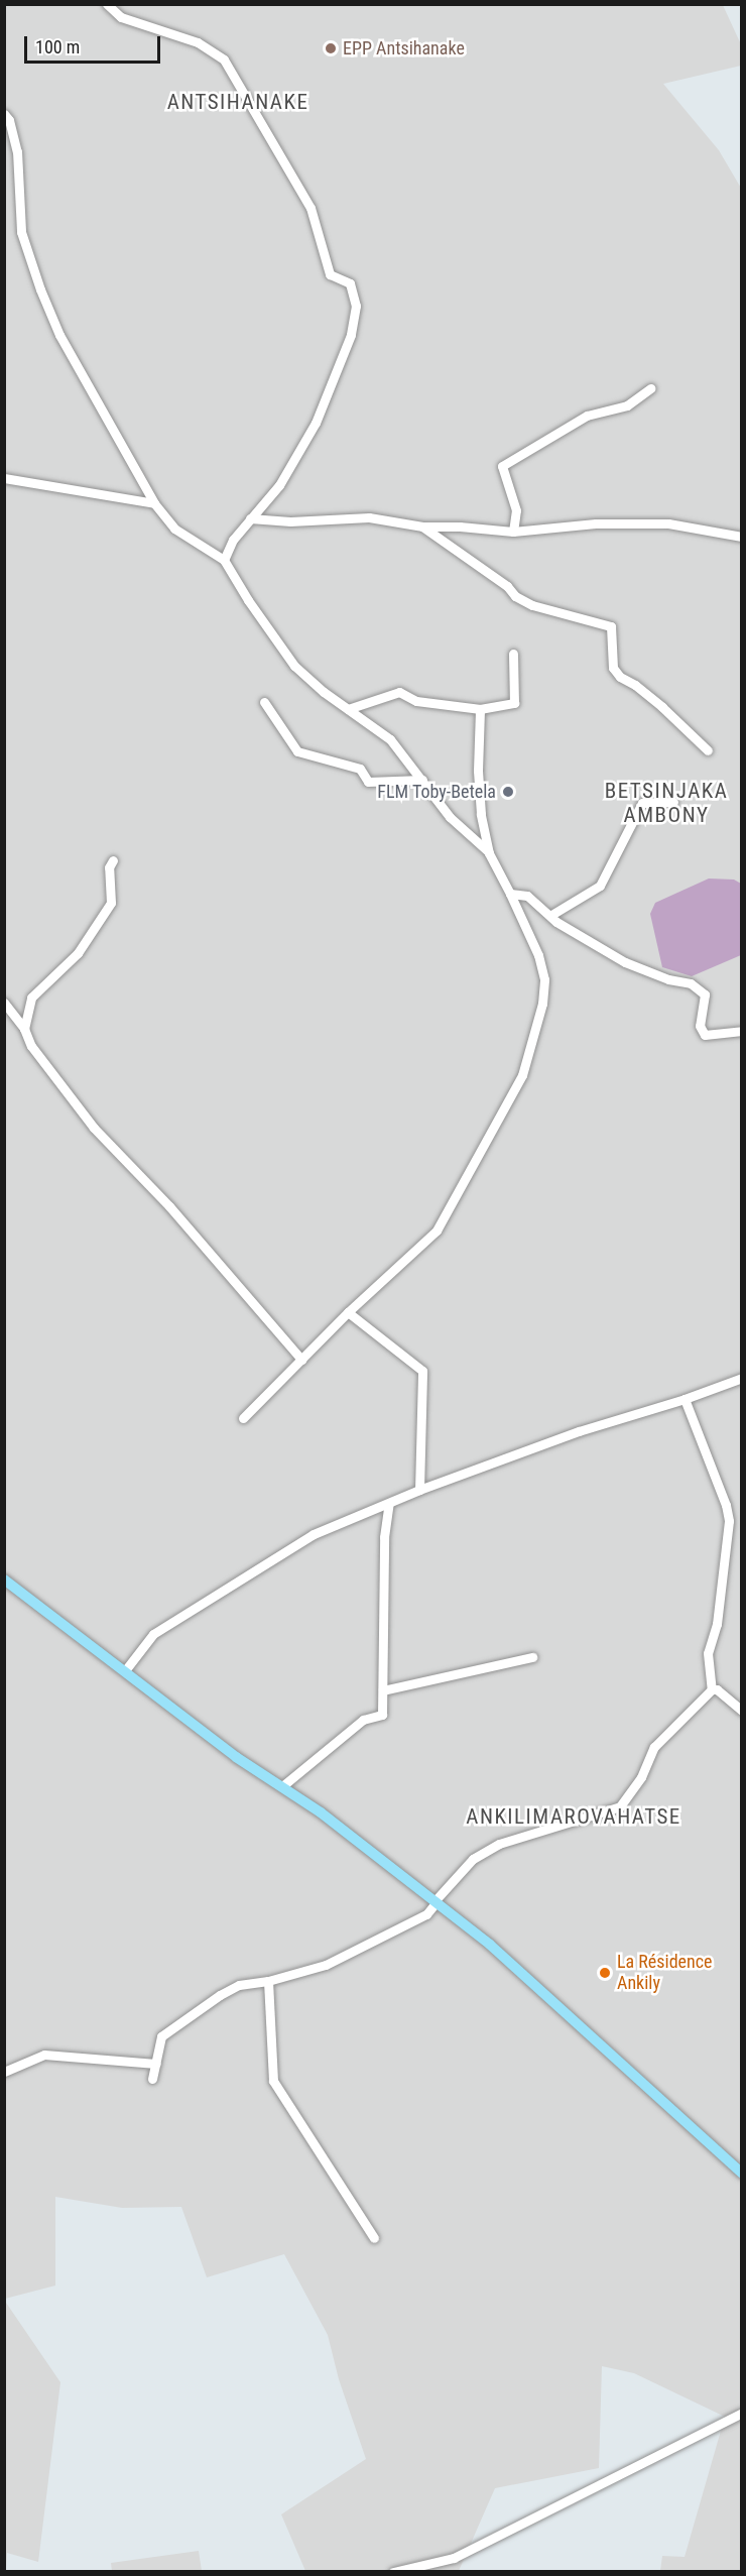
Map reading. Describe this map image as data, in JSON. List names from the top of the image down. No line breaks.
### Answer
{"districts":["ANTSIHANAKE","BETSINJAKA AMBONY","ANKILIMAROVAHATSE"],"places":["EPP Antsihanake","FLM Toby-Betela","La Résidence Ankily"],"scale_bar":"100 m"}
